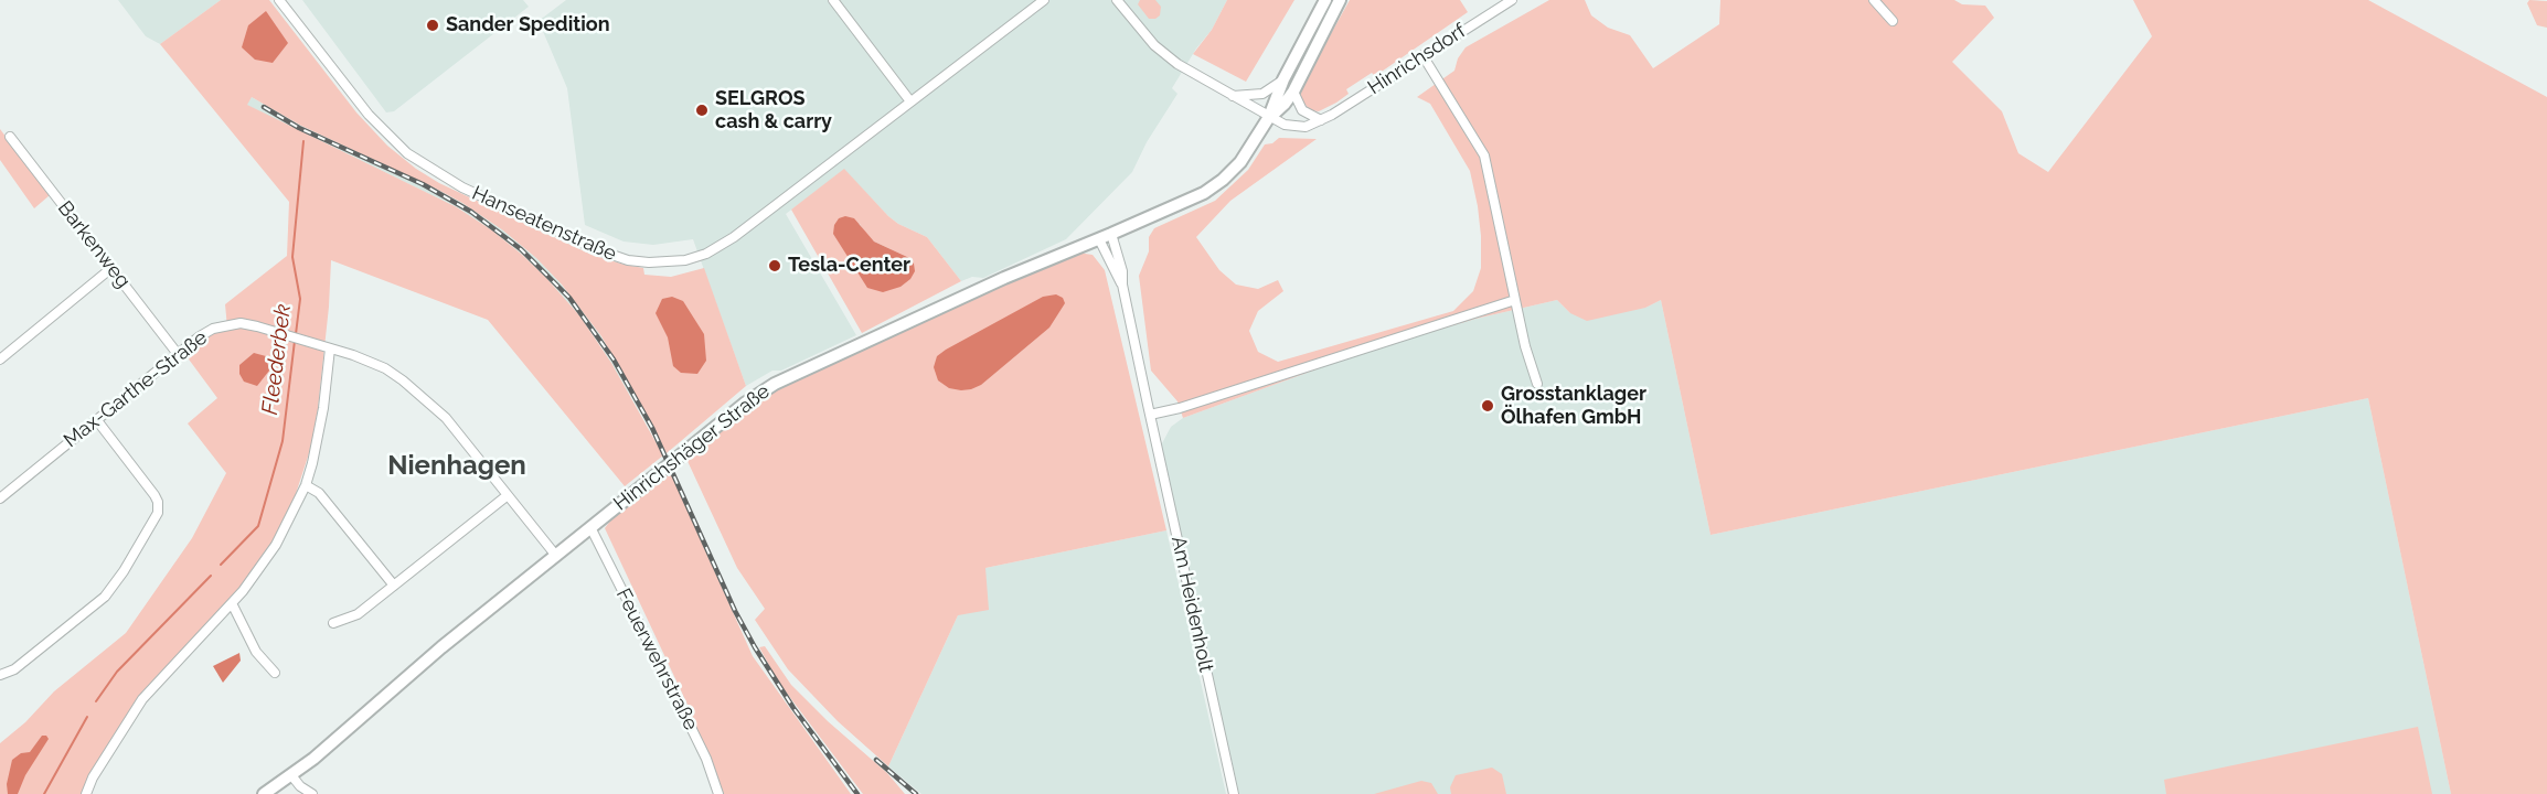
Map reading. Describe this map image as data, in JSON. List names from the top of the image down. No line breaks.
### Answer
{"streets":{"main road":["Hinrichshäger Straße"],"street":["Hinrichsdorf","Hanseatenstraße","Barkenweg","Max-Garthe-Straße","Am Heidenholt","Feuerwehrstraße"]},"crossings":[["Hinrichsdorf","Hinrichshäger Straße"],["Barkenweg","Max-Garthe-Straße"],["Max-Garthe-Straße","Hinrichshäger Straße"],["Hinrichshäger Straße","Am Heidenholt"],["Hinrichshäger Straße","Feuerwehrstraße"]],"districts":["Nienhagen"],"water":["Fleederbek"],"places":["Sander Spedition","SELGROS cash & carry","Tesla-Center","Grosstanklager Ölhafen GmbH"]}
